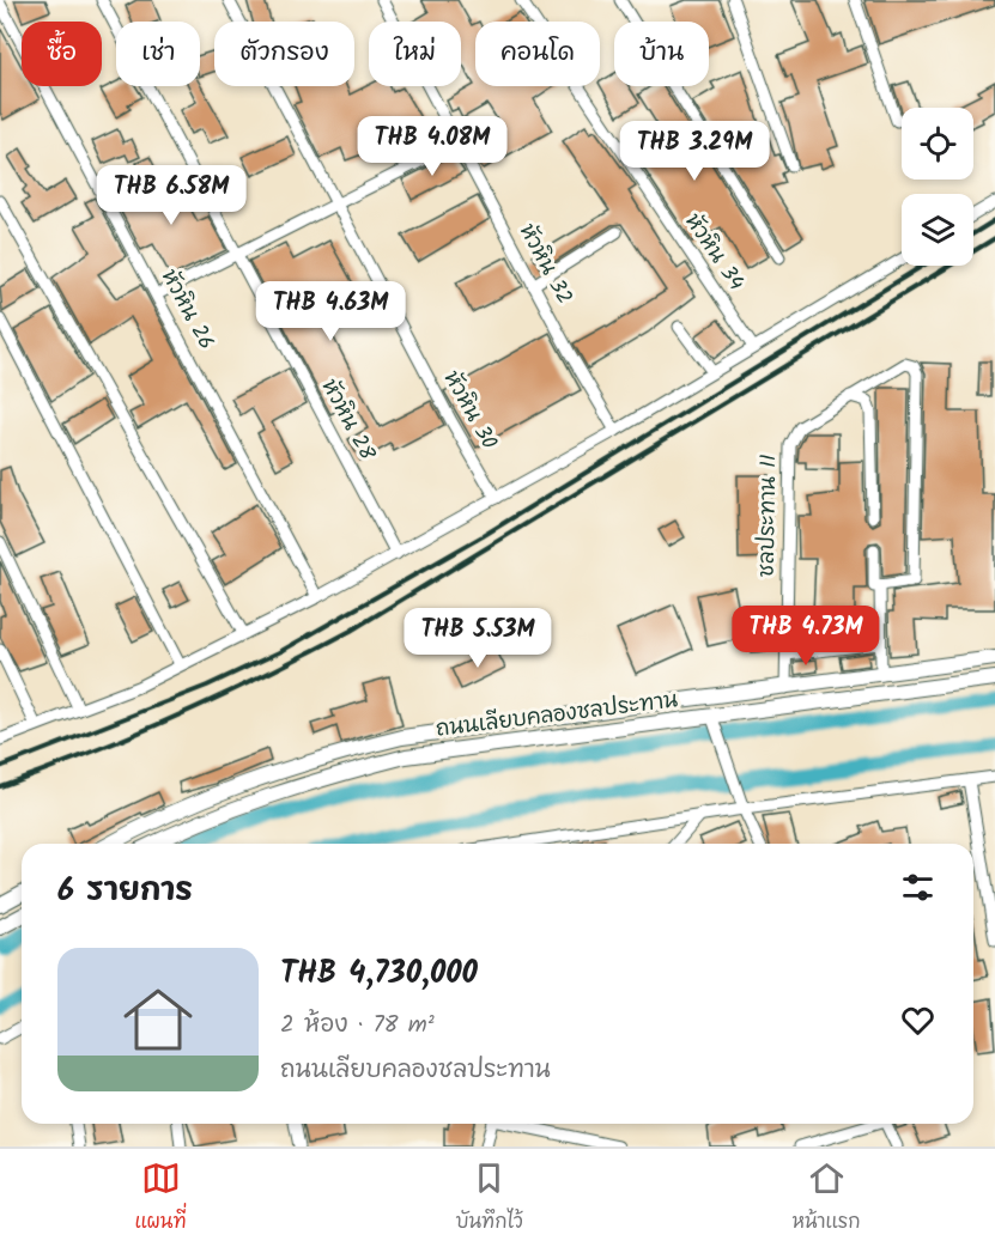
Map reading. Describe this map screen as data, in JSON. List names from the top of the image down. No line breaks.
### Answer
{"streets":{"street":["หัวหิน 34","หัวหิน 32","หัวหิน 26","หัวหิน 30","หัวหิน 28","ชลประทาน 11","ถนนเลียบคลองชลประทาน"]},"crossings":[["ชลประทาน 11","ถนนเลียบคลองชลประทาน"]],"page":{"chip":["ซื้อ","เช่า","ตัวกรอง","ใหม่","คอนโด","บ้าน"],"price":["THB 4.08M","THB 3.29M","THB 6.58M","THB 4.63M","THB 4.73M","THB 5.53M"],"heading":"6 รายการ","list":[{"name":"THB 4,730,000","note":"2 ห้อง · 78 m² · ถนนเลียบคลองชลประทาน"}],"tabs":["แผนที่","บันทึกไว้","หน้าแรก"]}}
